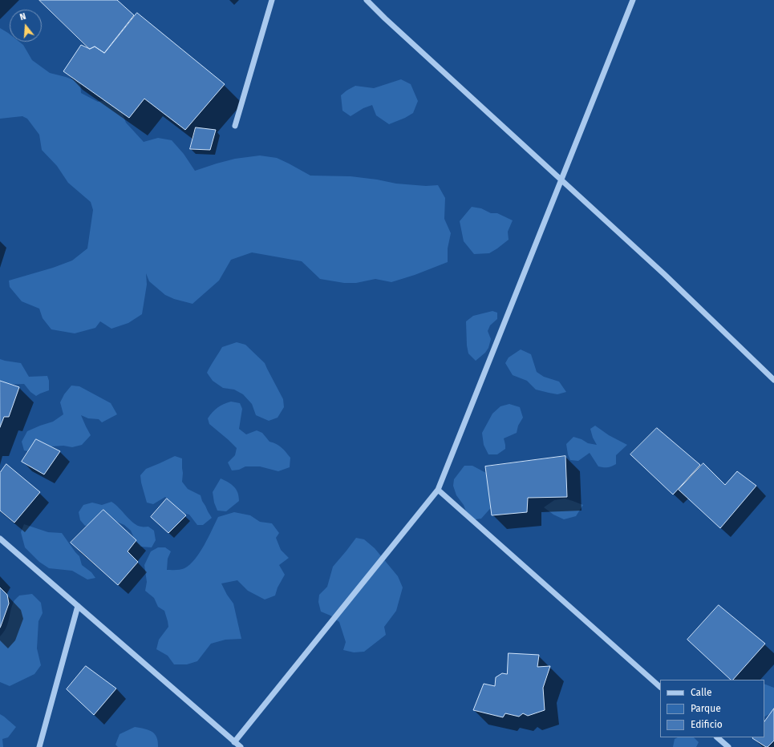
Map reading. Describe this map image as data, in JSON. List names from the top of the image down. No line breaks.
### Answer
{"legend":["Calle","Parque","Edificio"],"north":"top"}
